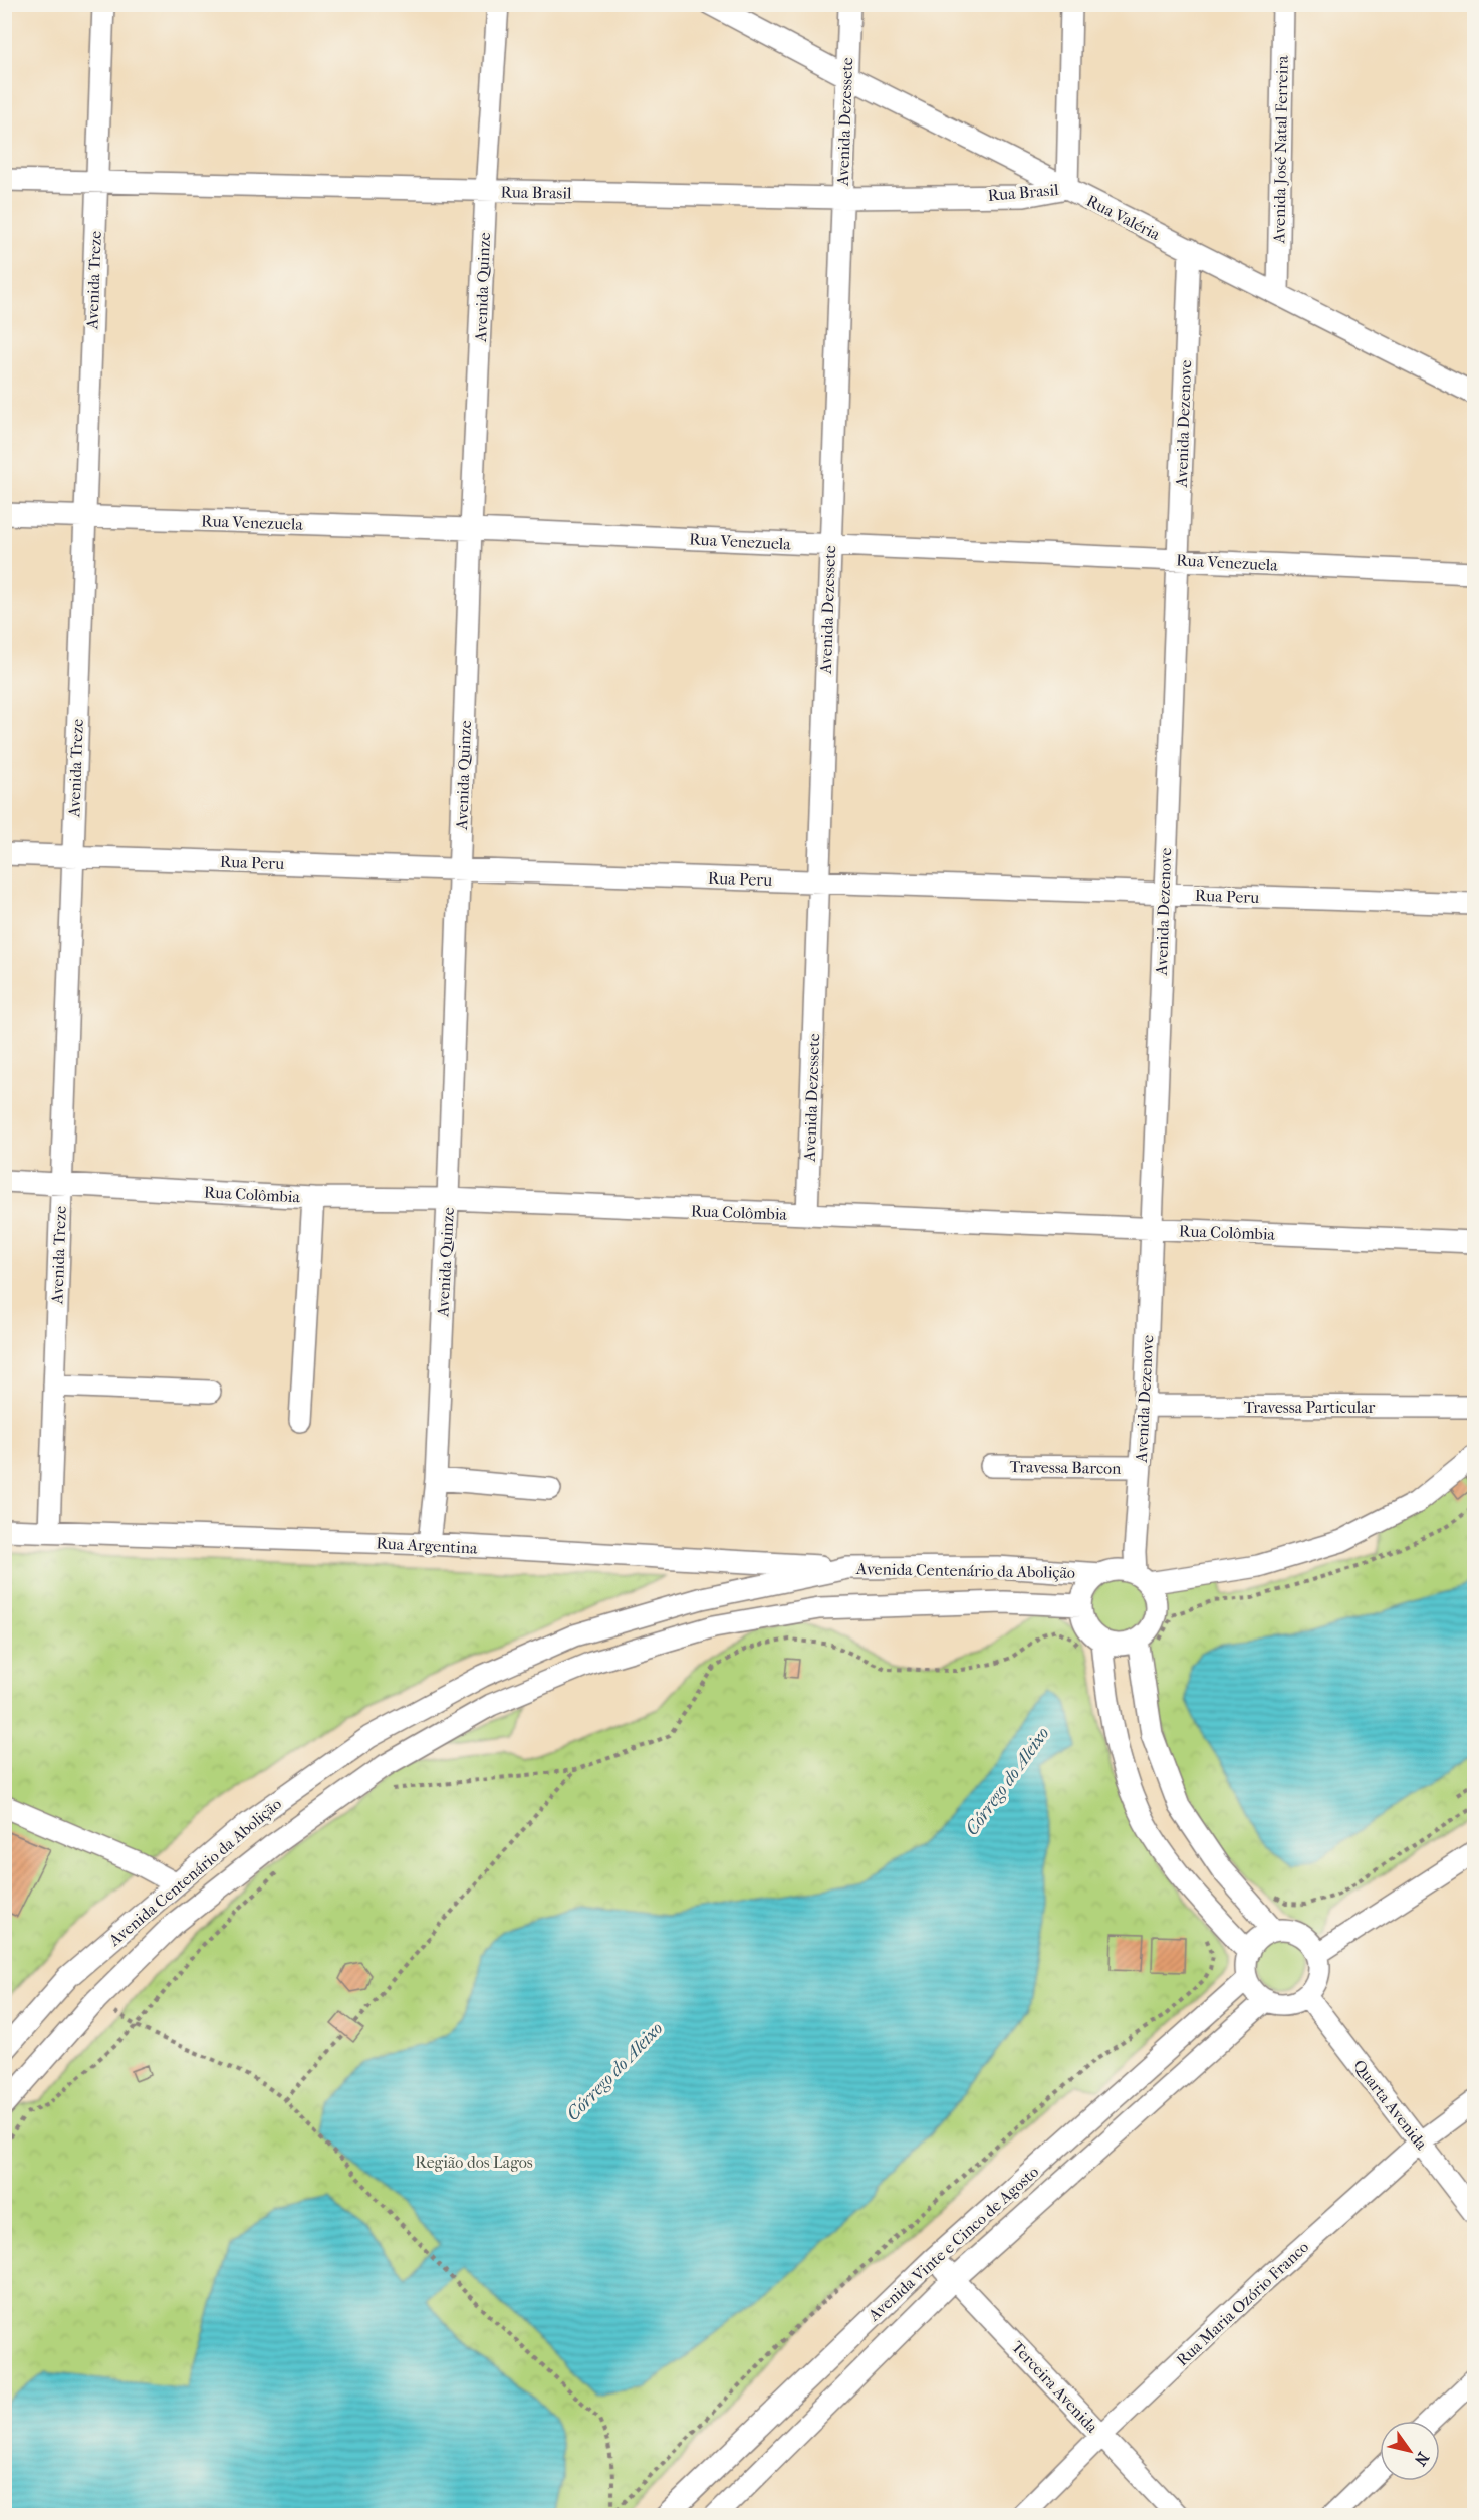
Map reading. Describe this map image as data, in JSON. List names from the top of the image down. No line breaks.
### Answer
{"streets":{"street":["Avenida Dezessete","Avenida José Natal Ferreira","Rua Brasil","Rua Valéria","Avenida Treze","Avenida Quinze","Avenida Dezenove","Rua Venezuela","Rua Peru","Rua Colômbia","Travessa Particular","Travessa Barcon","Rua Argentina","Avenida Centenário da Abolição","Quarta Avenida","Avenida Vinte e Cinco de Agosto","Rua Maria Ozório Franco","Terceira Avenida"]},"crossings":[["Avenida Dezessete","Rua Brasil"],["Avenida Dezessete","Rua Valéria"],["Avenida Dezessete","Rua Venezuela"],["Avenida Dezessete","Rua Peru"],["Avenida Dezessete","Rua Colômbia"],["Avenida José Natal Ferreira","Rua Valéria"],["Rua Brasil","Rua Valéria"],["Rua Brasil","Avenida Treze"],["Rua Brasil","Avenida Quinze"],["Rua Valéria","Avenida Dezenove"],["Avenida Treze","Rua Venezuela"],["Avenida Treze","Rua Peru"],["Avenida Treze","Rua Colômbia"],["Avenida Treze","Rua Argentina"],["Avenida Quinze","Rua Venezuela"],["Avenida Quinze","Rua Peru"],["Avenida Quinze","Rua Colômbia"],["Avenida Quinze","Rua Argentina"],["Avenida Dezenove","Rua Venezuela"],["Avenida Dezenove","Rua Peru"],["Avenida Dezenove","Rua Colômbia"],["Avenida Dezenove","Travessa Particular"],["Avenida Dezenove","Travessa Barcon"],["Avenida Dezenove","Avenida Centenário da Abolição"],["Rua Argentina","Avenida Centenário da Abolição"],["Quarta Avenida","Avenida Vinte e Cinco de Agosto"],["Quarta Avenida","Rua Maria Ozório Franco"],["Avenida Vinte e Cinco de Agosto","Terceira Avenida"],["Rua Maria Ozório Franco","Terceira Avenida"]],"water":["Córrego do Aleixo"],"parks":["Região dos Lagos"],"north":"bottom right"}
